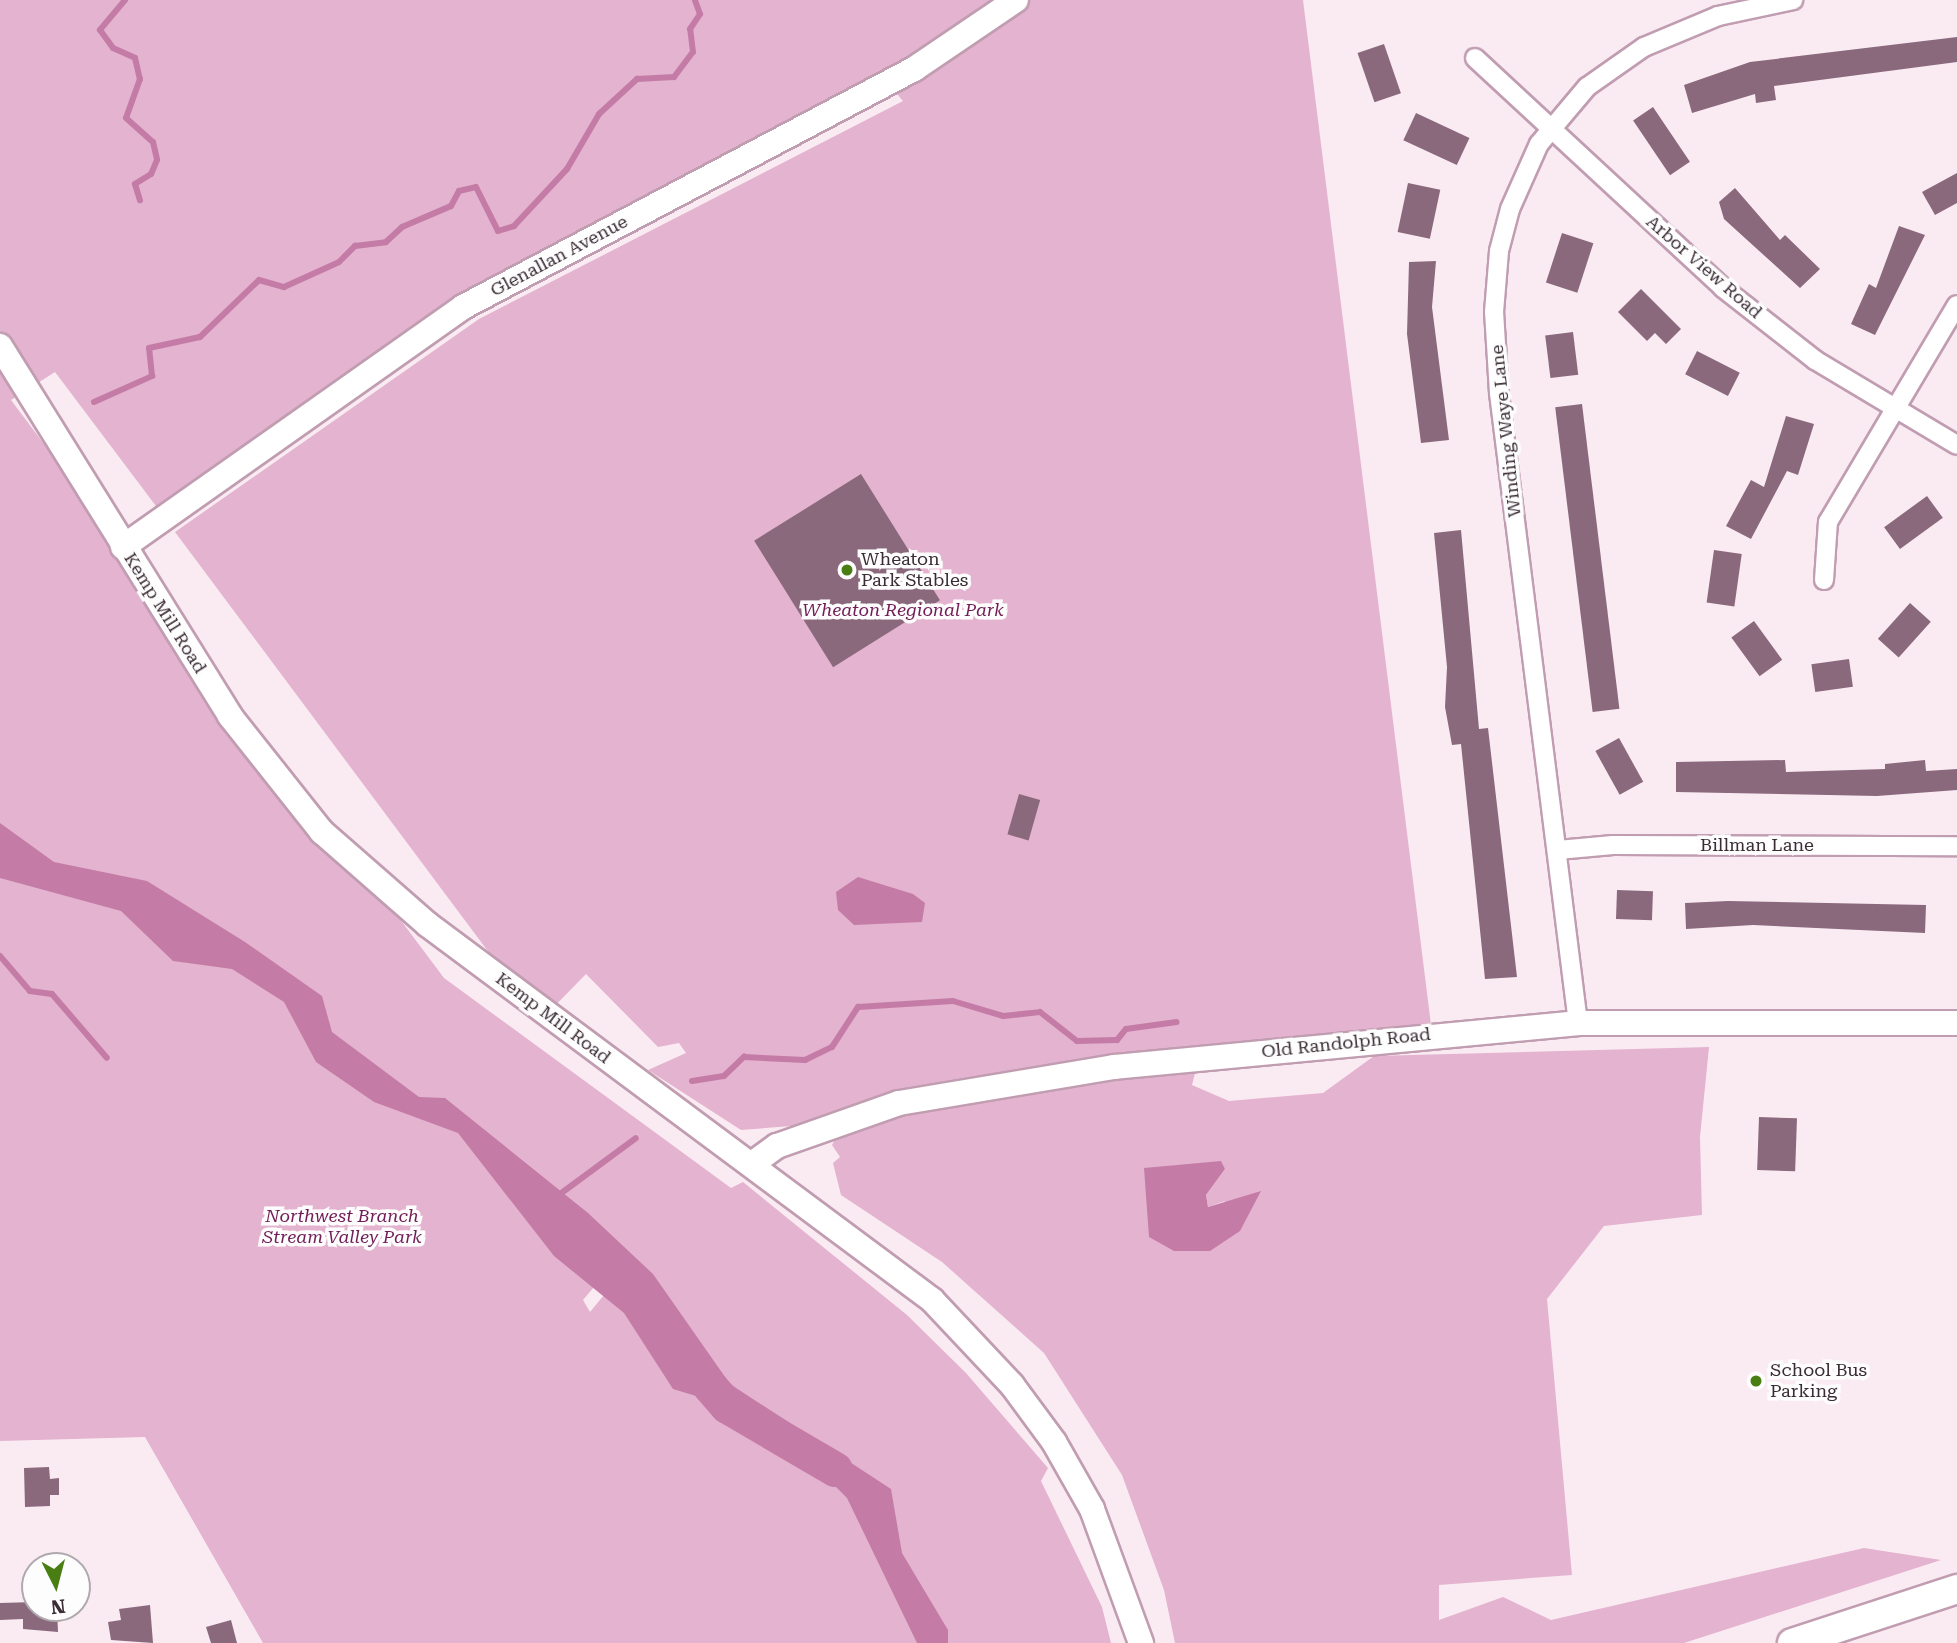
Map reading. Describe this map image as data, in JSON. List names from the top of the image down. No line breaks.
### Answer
{"streets":{"street":["Glenallan Avenue","Arbor View Road","Winding Waye Lane","Kemp Mill Road","Billman Lane","Old Randolph Road"]},"crossings":[["Glenallan Avenue","Kemp Mill Road"],["Arbor View Road","Winding Waye Lane"],["Winding Waye Lane","Billman Lane"],["Winding Waye Lane","Old Randolph Road"],["Kemp Mill Road","Old Randolph Road"]],"parks":["Wheaton Regional Park","Northwest Branch Stream Valley Park"],"places":["Wheaton Park Stables","School Bus Parking"],"north":"bottom"}
